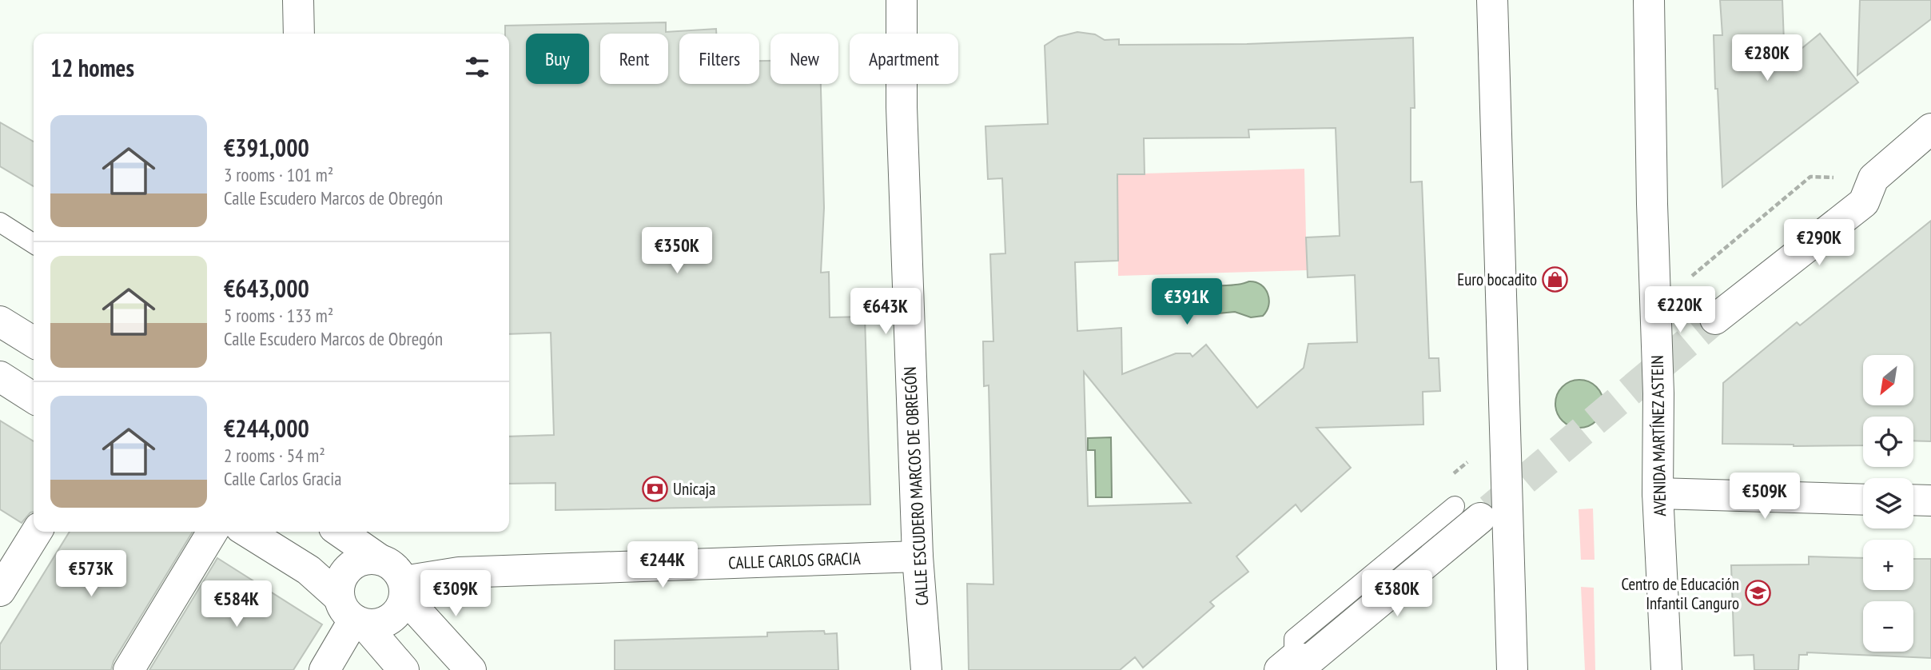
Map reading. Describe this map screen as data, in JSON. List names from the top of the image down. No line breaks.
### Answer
{"streets":{"street":["AVENIDA MARTÍNEZ ASTEIN","CALLE ESCUDERO MARCOS DE OBREGÓN","CALLE CARLOS GRACIA"]},"crossings":[["CALLE ESCUDERO MARCOS DE OBREGÓN","CALLE CARLOS GRACIA"]],"places":{"shop":["Euro bocadito"],"bank":["Unicaja"],"school or university":["Centro de Educación Infantil Canguro"]},"north":"bottom left","page":{"chip":["Buy","Rent","Filters","New","Apartment"],"heading":"12 homes","price":["€280K","€290K","€350K","€391K","€220K","€643K","€509K","€244K","€573K","€309K","€380K","€584K"],"list":[{"name":"€391,000","note":"3 rooms · 101 m² · Calle Escudero Marcos de Obregón"},{"name":"€643,000","note":"5 rooms · 133 m² · Calle Escudero Marcos de Obregón"},{"name":"€244,000","note":"2 rooms · 54 m² · Calle Carlos Gracia"}],"map_buttons":["+","−"]}}
